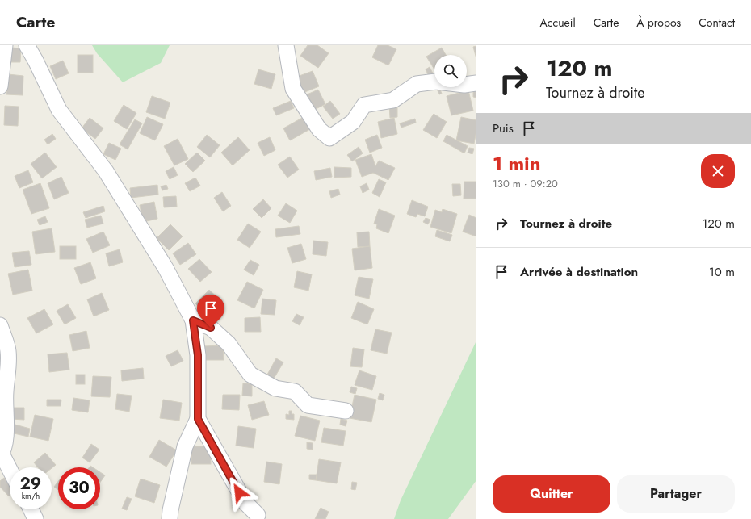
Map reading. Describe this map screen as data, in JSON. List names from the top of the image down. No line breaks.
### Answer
{"page":{"header":"Carte","nav":["Accueil","Carte","À propos","Contact"],"turn":["120 m","Tournez à droite"],"then":"Puis","heading":["1 min","130 m · 09:20"],"list":[{"name":"Tournez à droite","value":"120 m"},{"name":"Arrivée à destination","value":"10 m"}],"speed":"29 km/h","limit":"30","buttons":["Quitter","Partager"]}}
